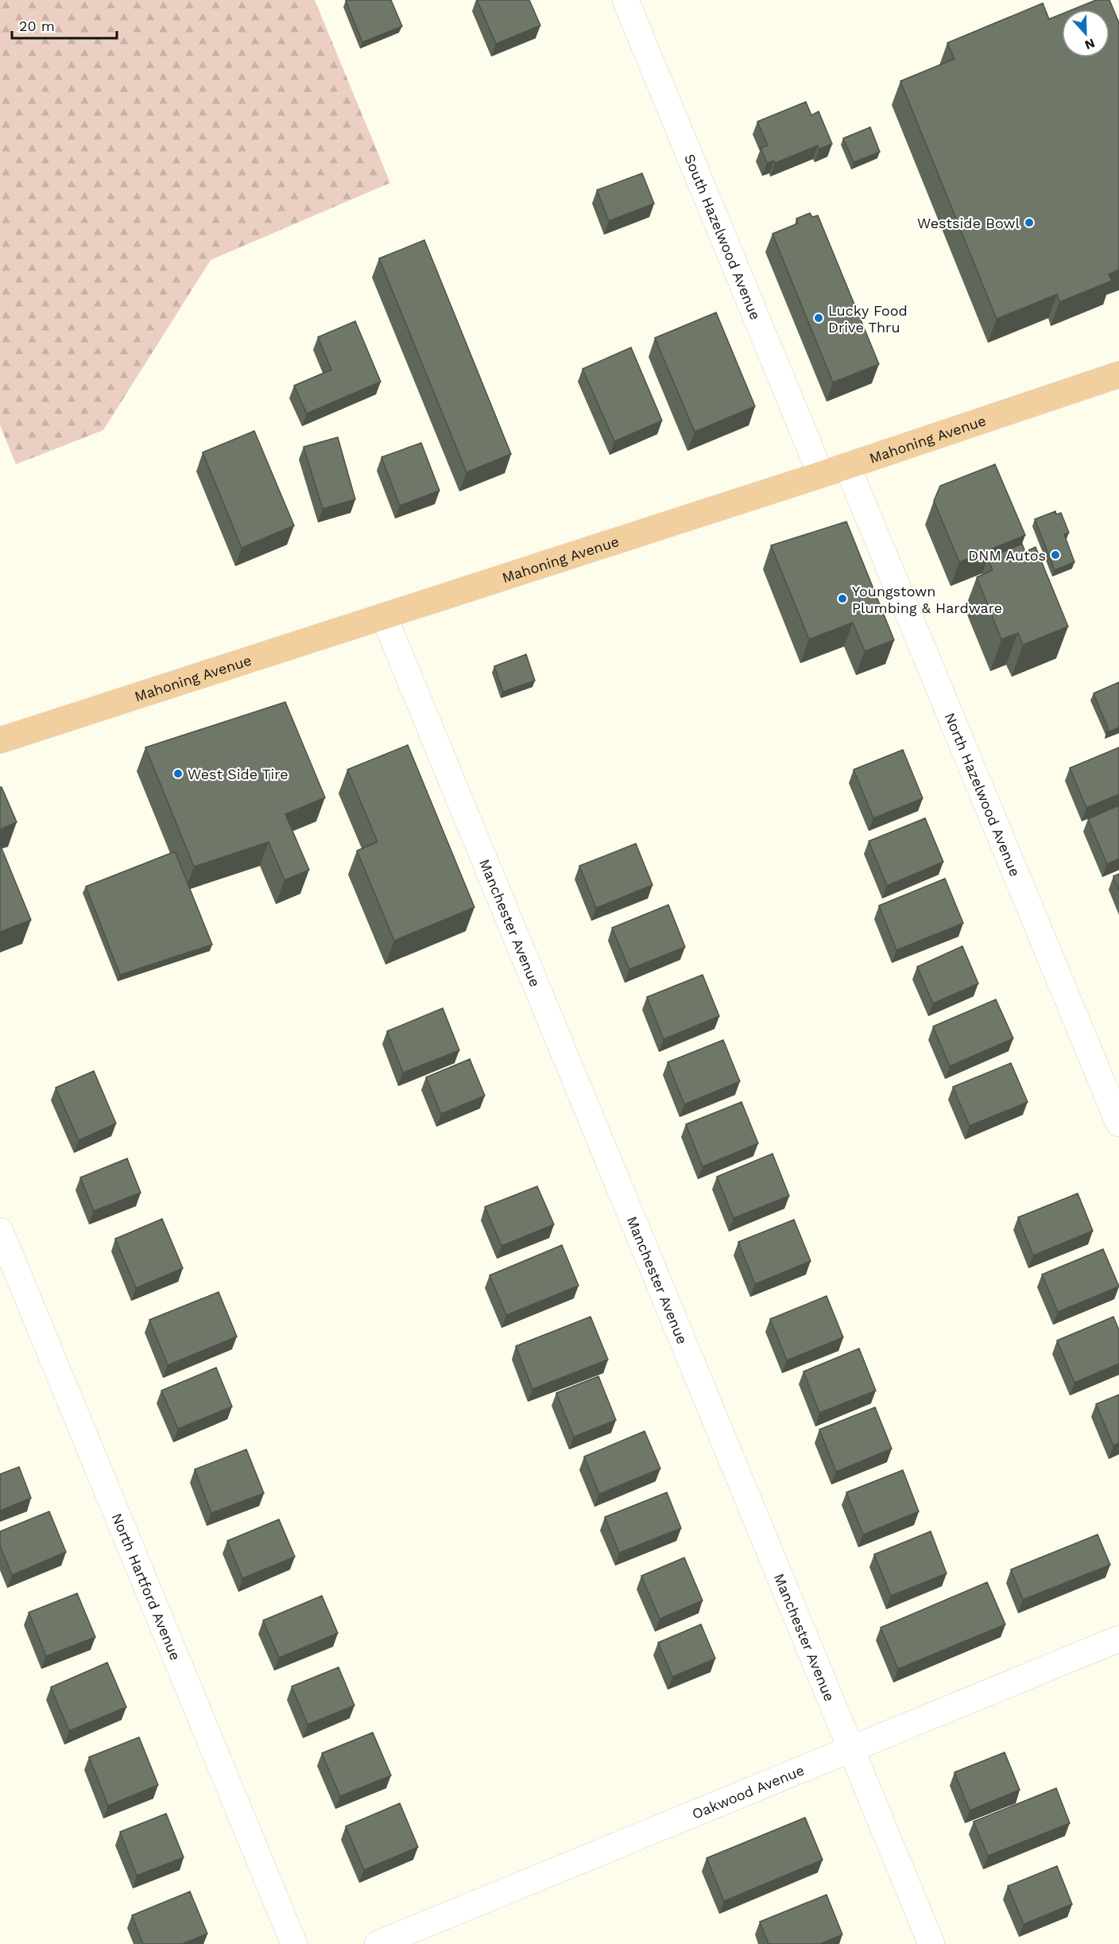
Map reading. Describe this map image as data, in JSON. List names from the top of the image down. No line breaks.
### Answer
{"streets":{"main road":["Mahoning Avenue"],"street":["South Hazelwood Avenue","North Hazelwood Avenue","Manchester Avenue","North Hartford Avenue","Oakwood Avenue"]},"crossings":[["South Hazelwood Avenue","Mahoning Avenue"],["Mahoning Avenue","North Hazelwood Avenue"],["Mahoning Avenue","Manchester Avenue"],["Manchester Avenue","Oakwood Avenue"]],"places":["Westside Bowl","Lucky Food Drive Thru","DNM Autos","Youngstown Plumbing & Hardware","West Side Tire"],"scale_bar":"20 m","north":"bottom"}
